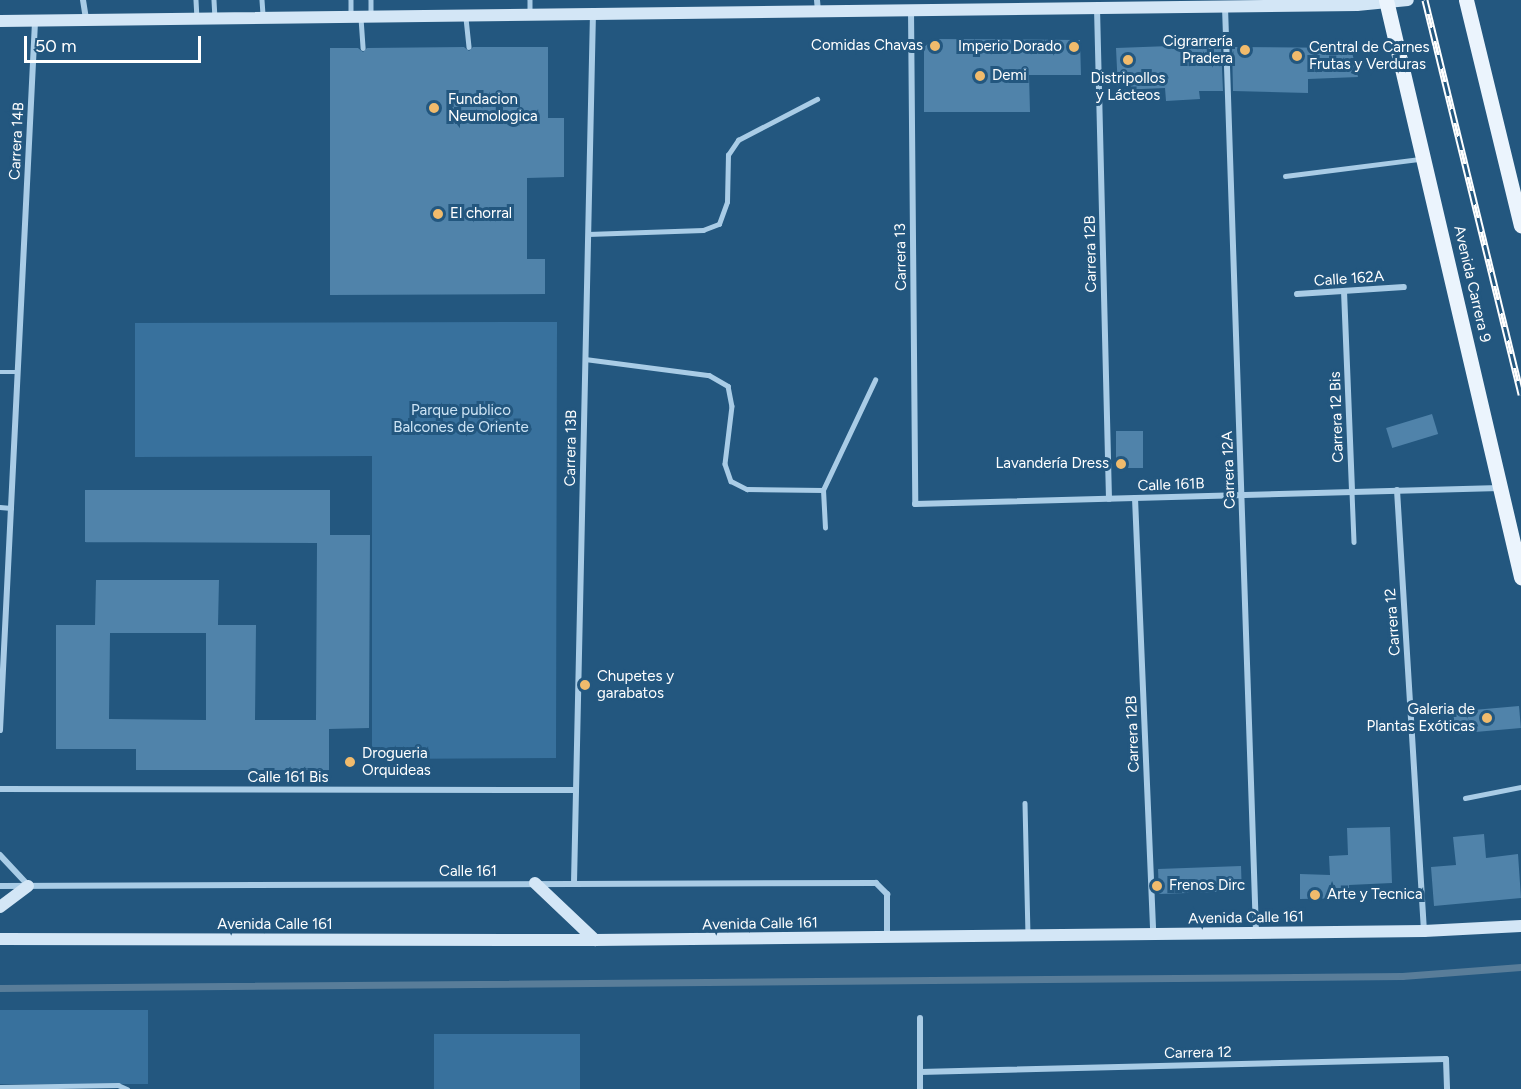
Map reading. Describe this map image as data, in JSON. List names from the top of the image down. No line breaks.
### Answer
{"streets":{"main road":["Avenida Carrera 9","Avenida Calle 161"],"street":["Carrera 14B","Carrera 12B","Carrera 13","Calle 162A","Carrera 12 Bis","Carrera 13B","Carrera 12A","Calle 161B","Carrera 12","Calle 161 Bis","Calle 161"]},"crossings":[["Carrera 12B","Calle 161B"],["Carrera 12B","Avenida Calle 161"],["Carrera 13","Calle 161B"],["Calle 162A","Carrera 12 Bis"],["Avenida Carrera 9","Calle 161B"],["Carrera 12 Bis","Calle 161B"],["Carrera 13B","Calle 161 Bis"],["Carrera 13B","Calle 161"],["Carrera 12A","Calle 161B"],["Carrera 12A","Avenida Calle 161"],["Calle 161B","Carrera 12"],["Carrera 12","Avenida Calle 161"],["Calle 161","Avenida Calle 161"]],"parks":["Parque publico Balcones de Oriente"],"places":["Comidas Chavas","Imperio Dorado","Cigrarrería Pradera","Central de Carnes Frutas y Verduras","Distripollos y Lácteos","Demi","Fundacion Neumologica","El chorral","Lavandería Dress","Chupetes y garabatos","Galeria de Plantas Exóticas","Drogueria Orquideas","Frenos Dirc","Arte y Tecnica"],"scale_bar":"50 m"}
